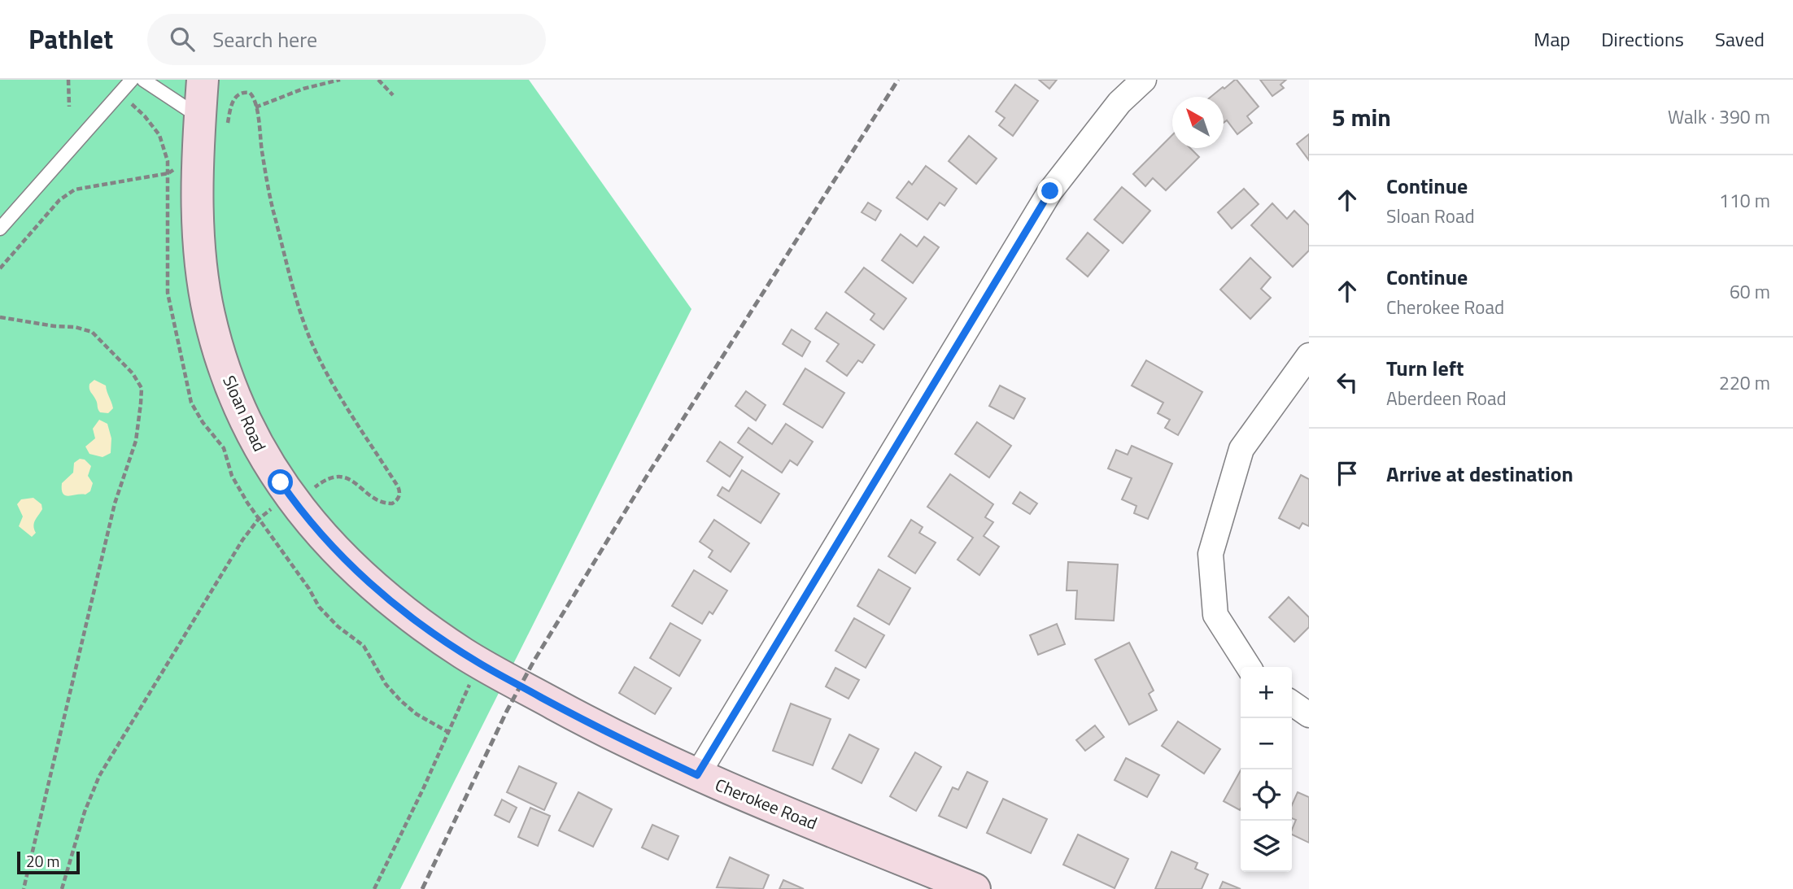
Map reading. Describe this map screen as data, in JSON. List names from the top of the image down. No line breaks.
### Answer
{"streets":{"street":["Sloan Road","Cherokee Road"]},"crossings":[["Sloan Road","Cherokee Road"]],"scale_bar":"20 m","north":"top left","page":{"header":"Pathlet","search":"Search here","nav":["Map","Directions","Saved"],"heading":["5 min","Walk · 390 m"],"list":[["Continue","Sloan Road","110 m"],["Continue","Cherokee Road","60 m"],["Turn left","Aberdeen Road","220 m"],"Arrive at destination"],"map_buttons":["+","−"],"scale":"20 m"}}
